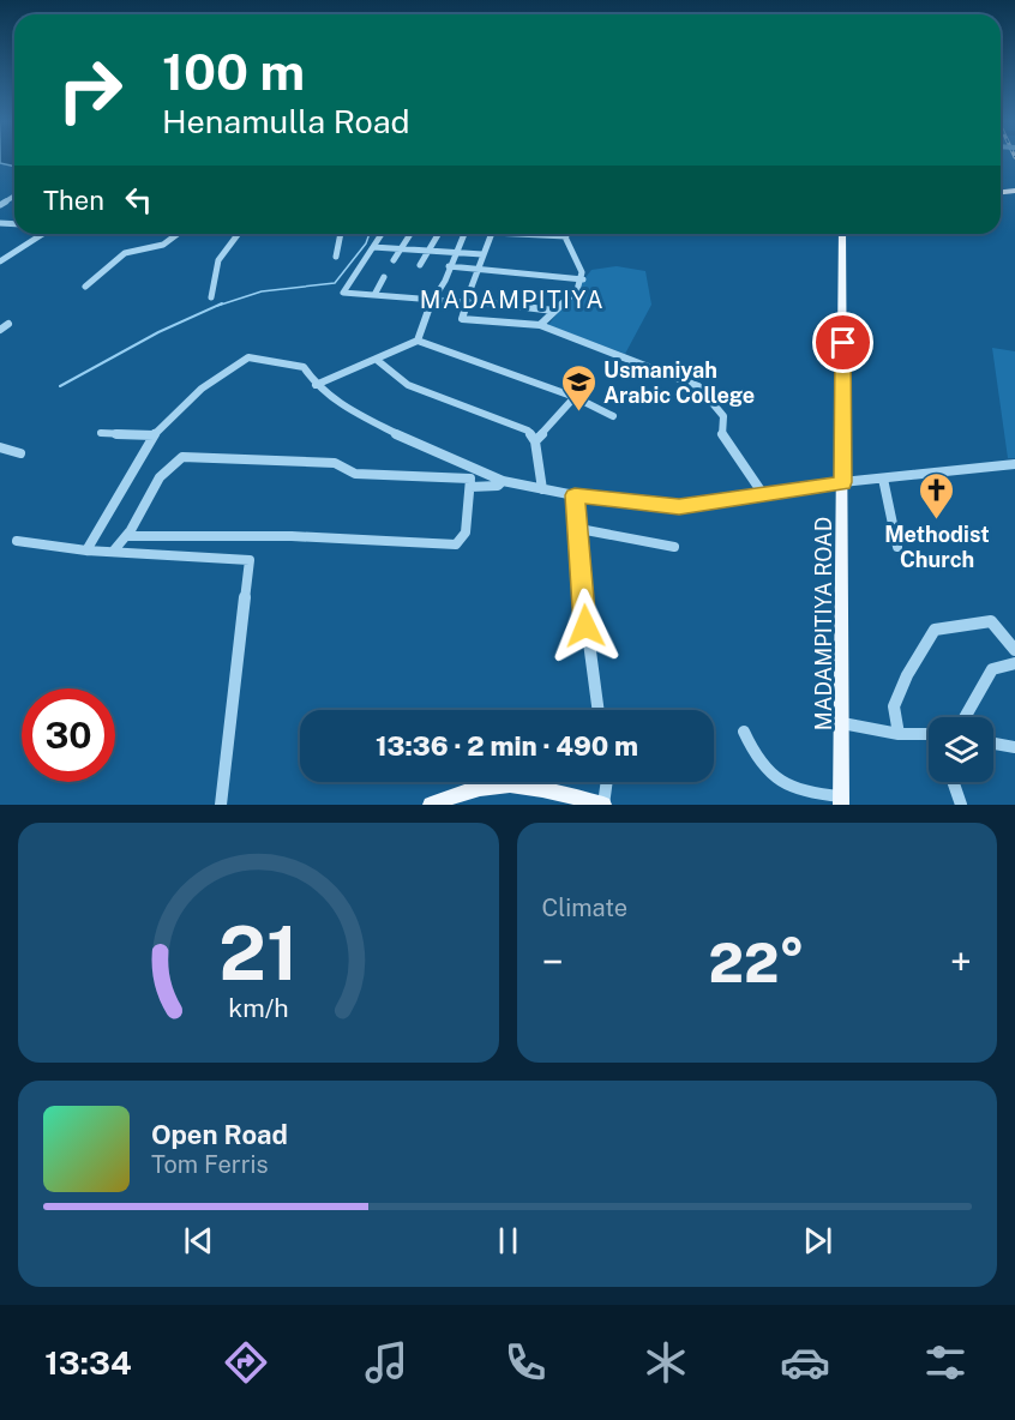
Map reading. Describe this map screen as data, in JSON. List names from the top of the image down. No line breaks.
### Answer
{"streets":{"main road":["MADAMPITIYA ROAD"]},"districts":["MADAMPITIYA"],"places":{"school or university":["Usmaniyah Arabic College"],"church":["Methodist Church"]},"page":{"turn":["100 m","Henamulla Road"],"then":"Then","limit":"30","trip":"13:36 · 2 min · 490 m","tile":"Climate","heat":["−","22°","+"],"song":["Open Road","Tom Ferris"],"tabs":"13:34","gauge":["21","km/h"]}}
